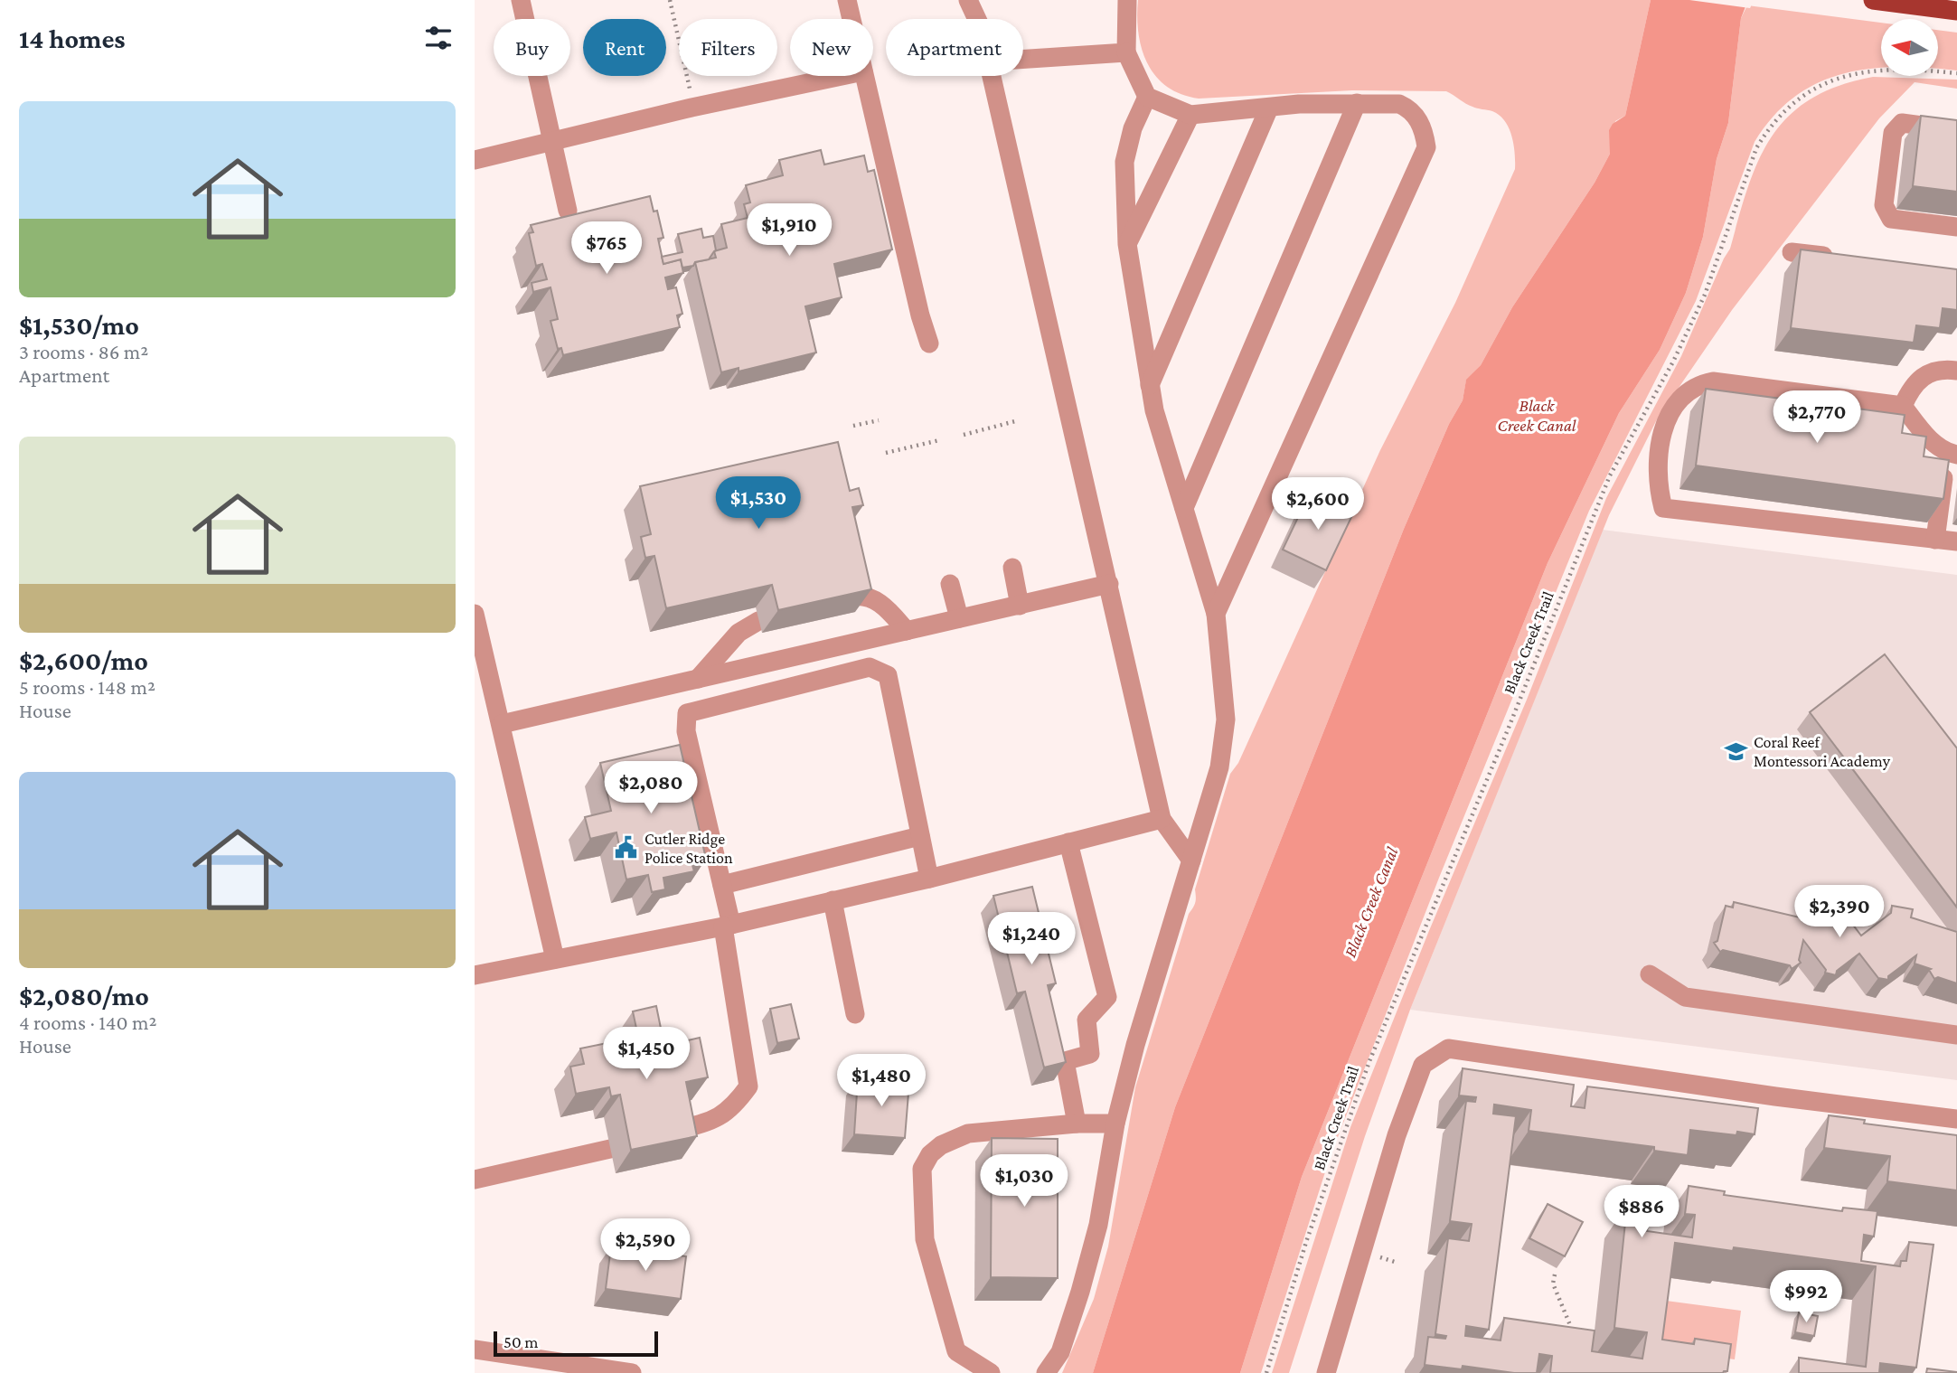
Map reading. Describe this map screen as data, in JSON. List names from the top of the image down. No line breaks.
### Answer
{"streets":{"path":["Black Creek Trail"]},"water":["Black Creek Canal"],"places":{"school or university":["Coral Reef Montessori Academy"],"public building":["Cutler Ridge Police Station"]},"scale_bar":"50 m","north":"left","page":{"heading":"14 homes","chip":["Buy","Rent","Filters","New","Apartment"],"list":[{"name":"$1,530/mo","note":"3 rooms · 86 m² · Apartment"},{"name":"$2,600/mo","note":"5 rooms · 148 m² · House"},{"name":"$2,080/mo","note":"4 rooms · 140 m² · House"}],"price":["$1,910","$765","$2,770","$1,530","$2,600","$2,080","$2,390","$1,240","$1,450","$1,480","$1,030","$886","$2,590","$992"],"scale":"50 m"}}
